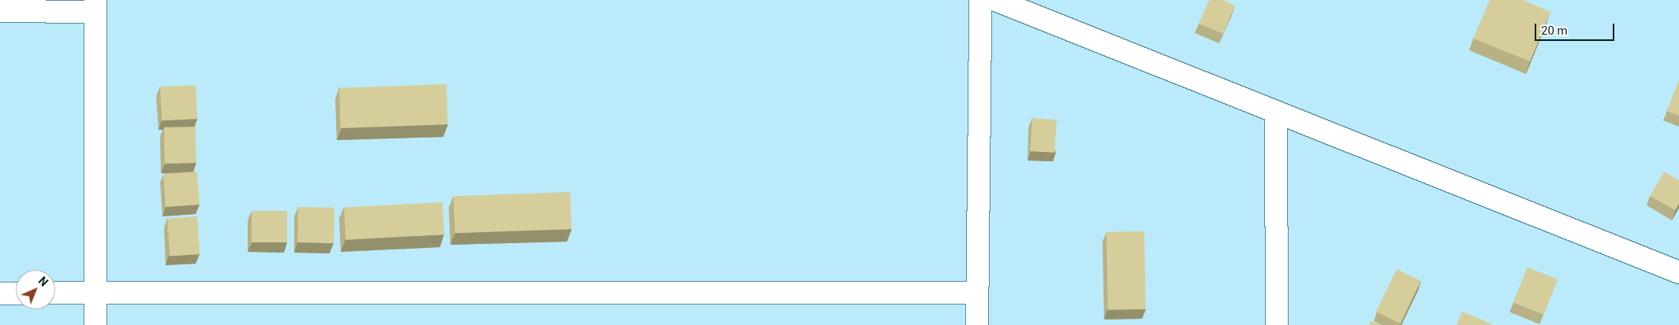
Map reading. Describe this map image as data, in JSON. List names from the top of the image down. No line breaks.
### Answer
{"scale_bar":"20 m","north":"top right"}
